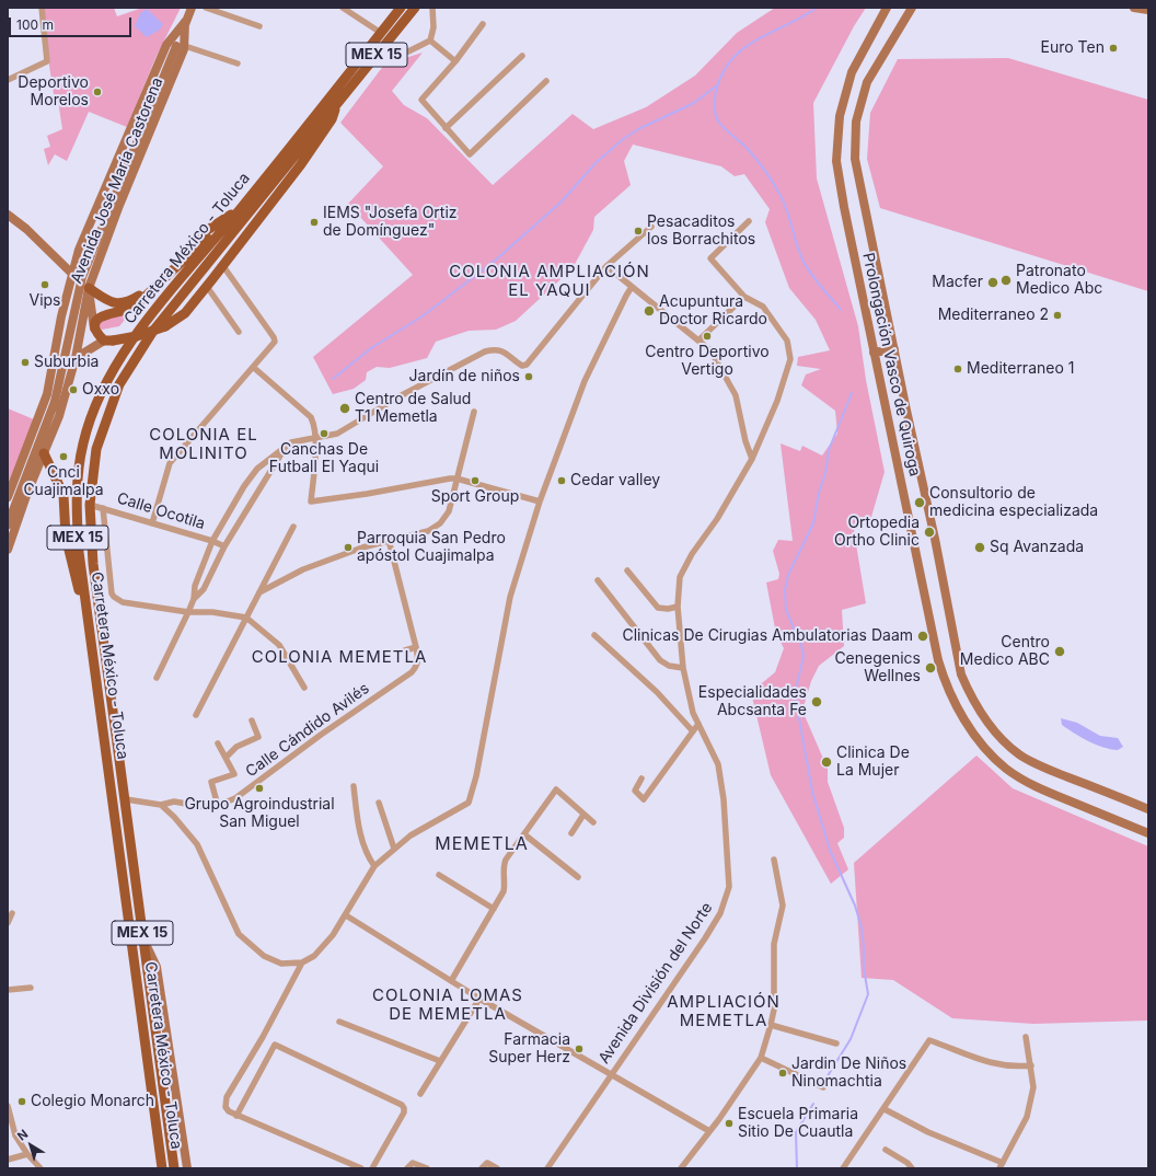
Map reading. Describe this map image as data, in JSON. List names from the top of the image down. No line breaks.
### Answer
{"streets":{"main road":["MEX 15","Carretera México - Toluca"],"street":["Avenida José María Castorena","Prolongación Vasco de Quiroga","Calle Ocotila","Calle Cándido Avilés","Avenida División del Norte"]},"crossings":[["Carretera México - Toluca","Calle Ocotila"],["Carretera México - Toluca","Calle Cándido Avilés"]],"districts":["COLONIA AMPLIACIÓN EL YAQUI","COLONIA EL MOLINITO","COLONIA MEMETLA","MEMETLA","COLONIA LOMAS DE MEMETLA","AMPLIACIÓN MEMETLA"],"places":["Euro Ten","Deportivo Morelos","IEMS \"Josefa Ortiz de Domínguez\"","Pesacaditos los Borrachitos","Patronato Medico Abc","Macfer","Vips","Acupuntura Doctor Ricardo","Mediterraneo 2","Centro Deportivo Vertigo","Suburbia","Mediterraneo 1","Jardín de niños","Oxxo","Centro de Salud T1 Memetla","Canchas De Futball El Yaqui","Cnci Cuajimalpa","Sport Group","Cedar valley","Consultorio de medicina especializada","Ortopedia Ortho Clinic","Parroquia San Pedro apóstol Cuajimalpa","Sq Avanzada","Clinicas De Cirugias Ambulatorias Daam","Centro Medico ABC","Cenegenics Wellnes","Especialidades Abcsanta Fe","Clinica De La Mujer","Grupo Agroindustrial San Miguel","Farmacia Super Herz","Jardin De Niños Ninomachtia","Colegio Monarch","Escuela Primaria Sitio De Cuautla"],"scale_bar":"100 m","north":"top left"}
